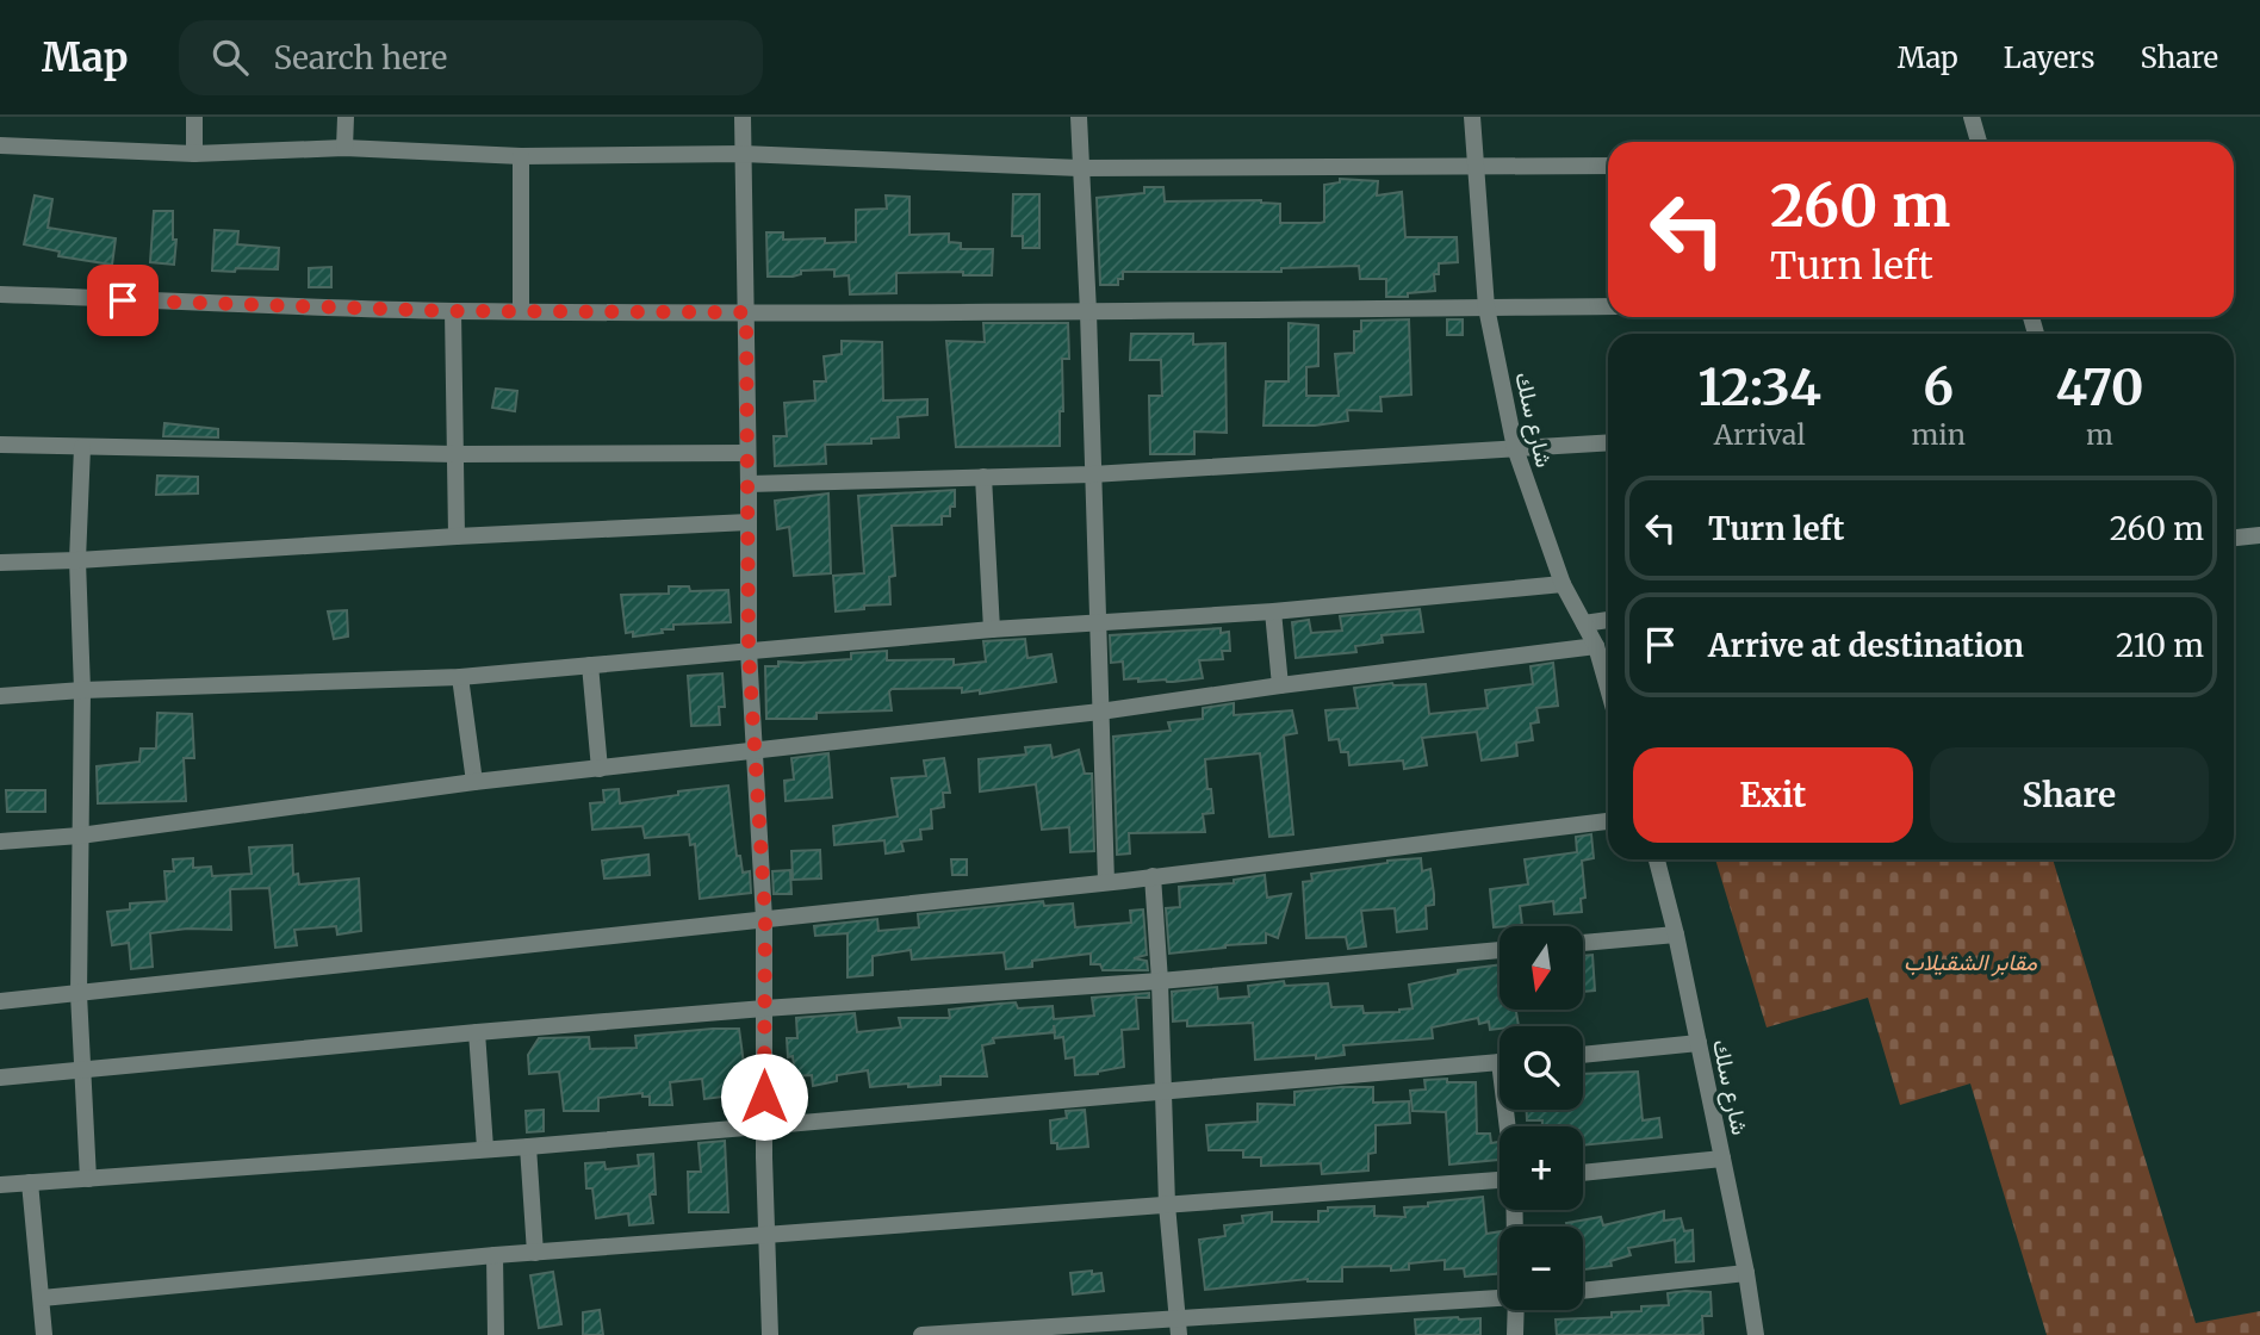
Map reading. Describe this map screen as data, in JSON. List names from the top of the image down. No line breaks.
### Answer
{"streets":{"street":["شارع سلك"]},"parks":["مقابر الشقيلاب"],"north":"bottom","page":{"header":"Map","search":"Search here","nav":["Map","Layers","Share"],"turn":["260 m","Turn left"],"eta":["12:34","Arrival","6","min","470","m"],"list":[{"name":"Turn left","value":"260 m"},{"name":"Arrive at destination","value":"210 m"}],"buttons":["Exit","Share"],"map_buttons":["+","−"]}}
